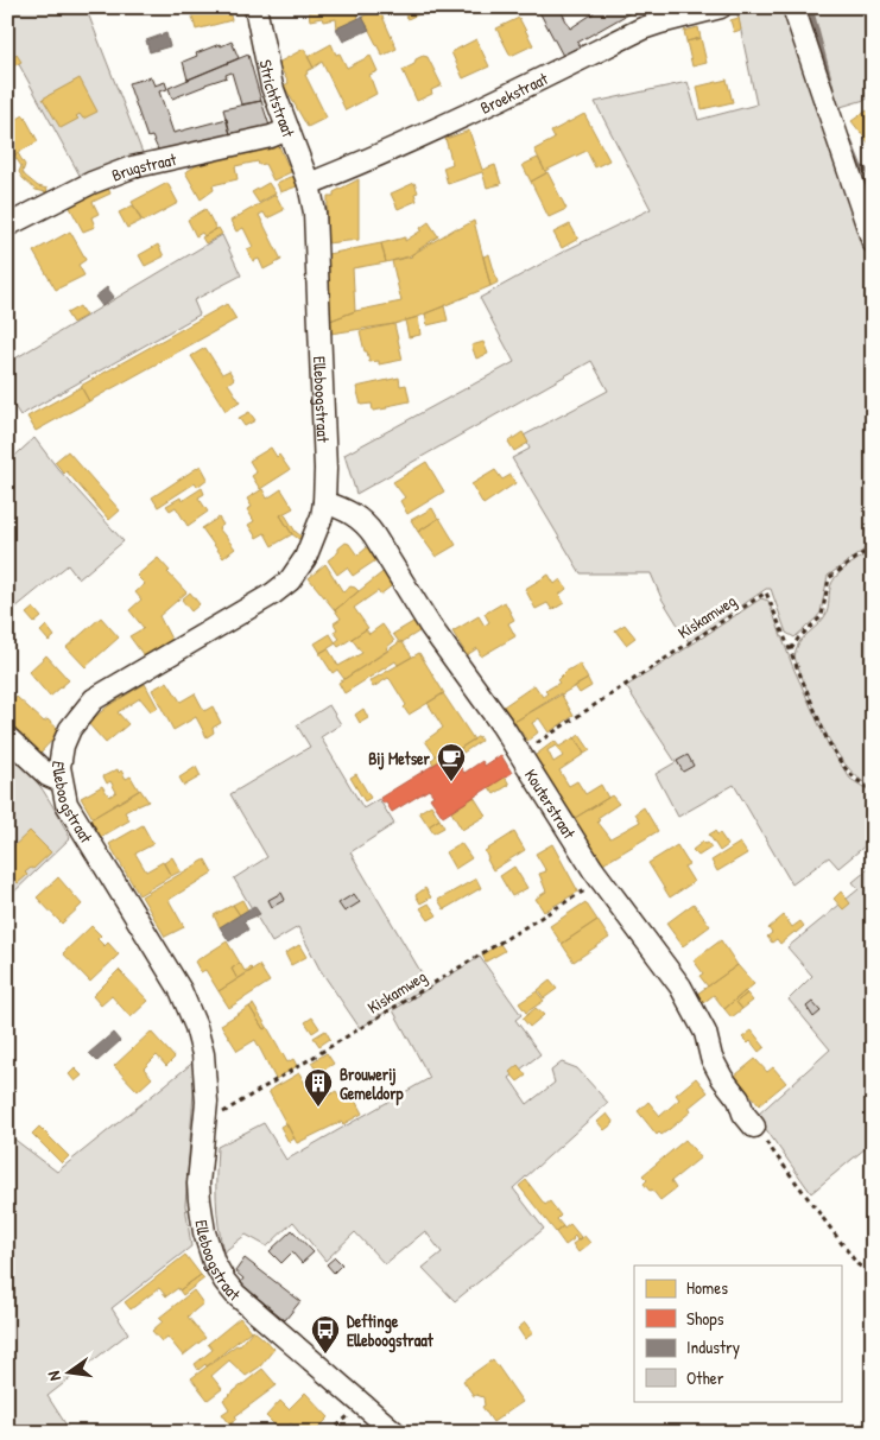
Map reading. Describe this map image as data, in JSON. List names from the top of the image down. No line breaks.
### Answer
{"streets":{"street":["Broekstraat","Strichtstraat","Brugstraat","Elleboogstraat","Kouterstraat"],"path":["Kiskamweg"]},"crossings":[["Broekstraat","Strichtstraat"],["Broekstraat","Elleboogstraat"],["Strichtstraat","Brugstraat"],["Strichtstraat","Elleboogstraat"],["Elleboogstraat","Kiskamweg"],["Elleboogstraat","Kouterstraat"],["Kiskamweg","Kouterstraat"]],"places":{"cafe":["Bij Metser"],"building":["Brouwerij Gemeldorp"],"bus stop":["Deftinge Elleboogstraat"]},"legend":["Homes","Shops","Industry","Other"],"north":"left"}
